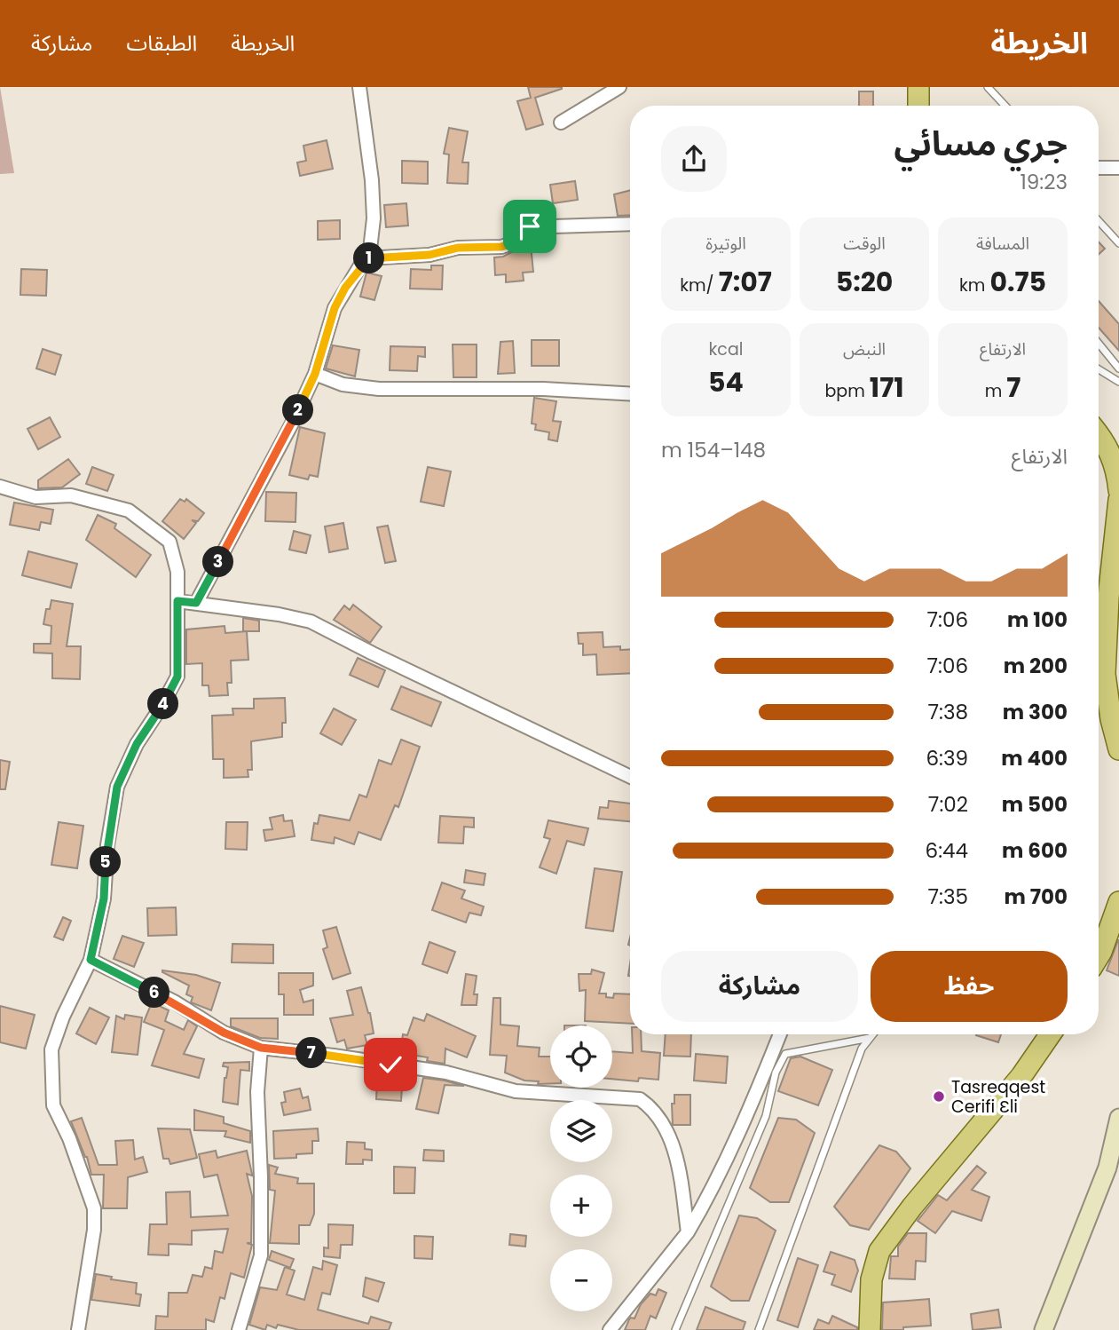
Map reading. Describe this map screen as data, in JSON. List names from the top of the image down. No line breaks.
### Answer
{"places":["Tasreqqest Cerifi Ɛli"],"page":{"header":"الخريطة","nav":["الخريطة","الطبقات","مشاركة"],"heading":["جري مسائي","19:23"],"stats":[["المسافة","0.75 km"],["الوقت","5:20"],["الوتيرة","7:07 /km"],["الارتفاع","7 m"],["النبض","171 bpm"],["kcal","54"]],"pins":["1","2","3","4","5","6","7"],"chart":["الارتفاع","148–154 m"],"list":[{"name":"100 m","note":"7:06"},{"name":"200 m","note":"7:06"},{"name":"300 m","note":"7:38"},{"name":"400 m","note":"6:39"},{"name":"500 m","note":"7:02"},{"name":"600 m","note":"6:44"},{"name":"700 m","note":"7:35"}],"buttons":["حفظ","مشاركة"],"map_buttons":["+","−"]}}
